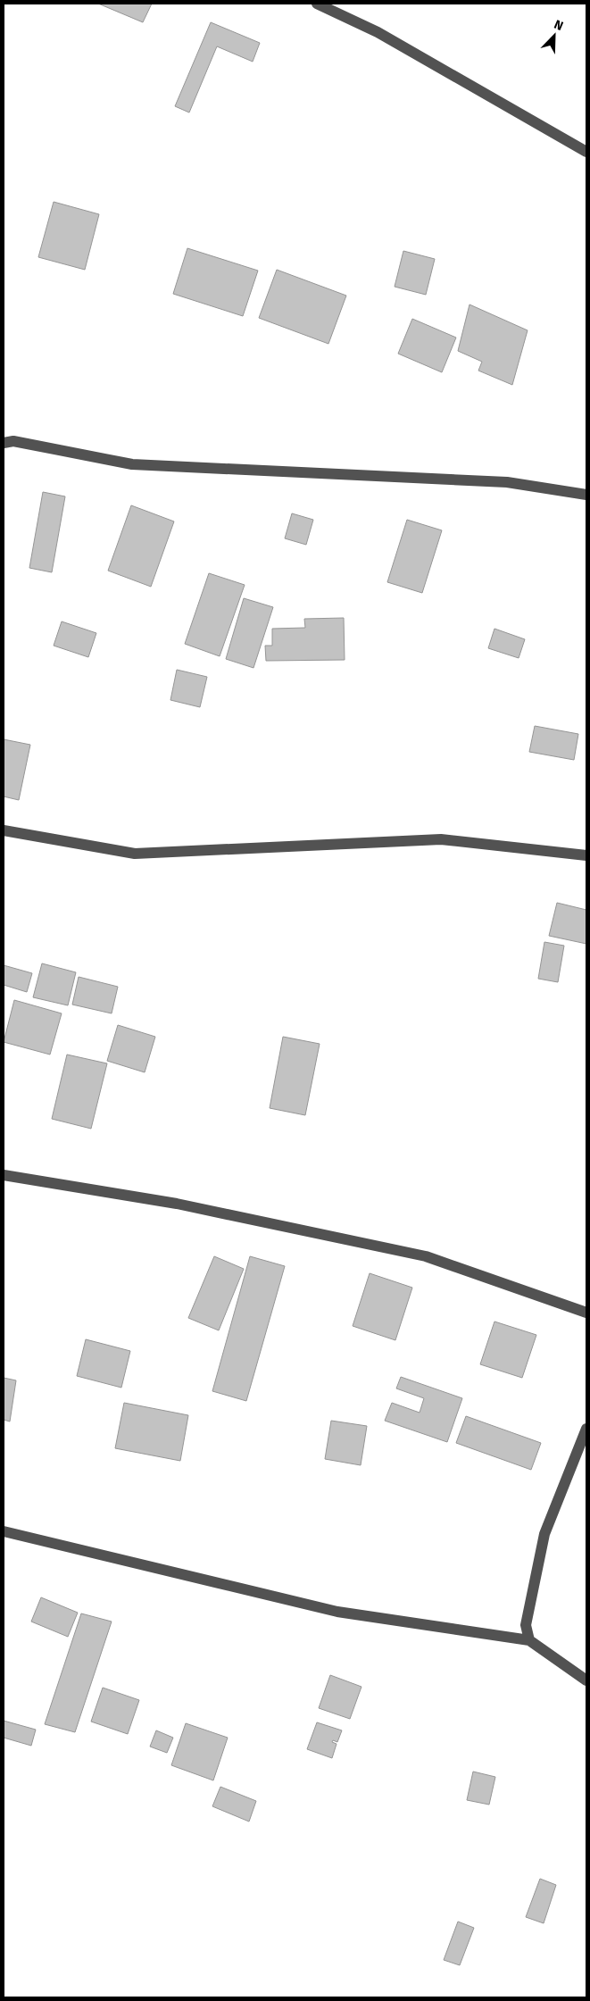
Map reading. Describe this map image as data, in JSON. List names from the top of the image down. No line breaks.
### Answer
{"north":"top right"}
